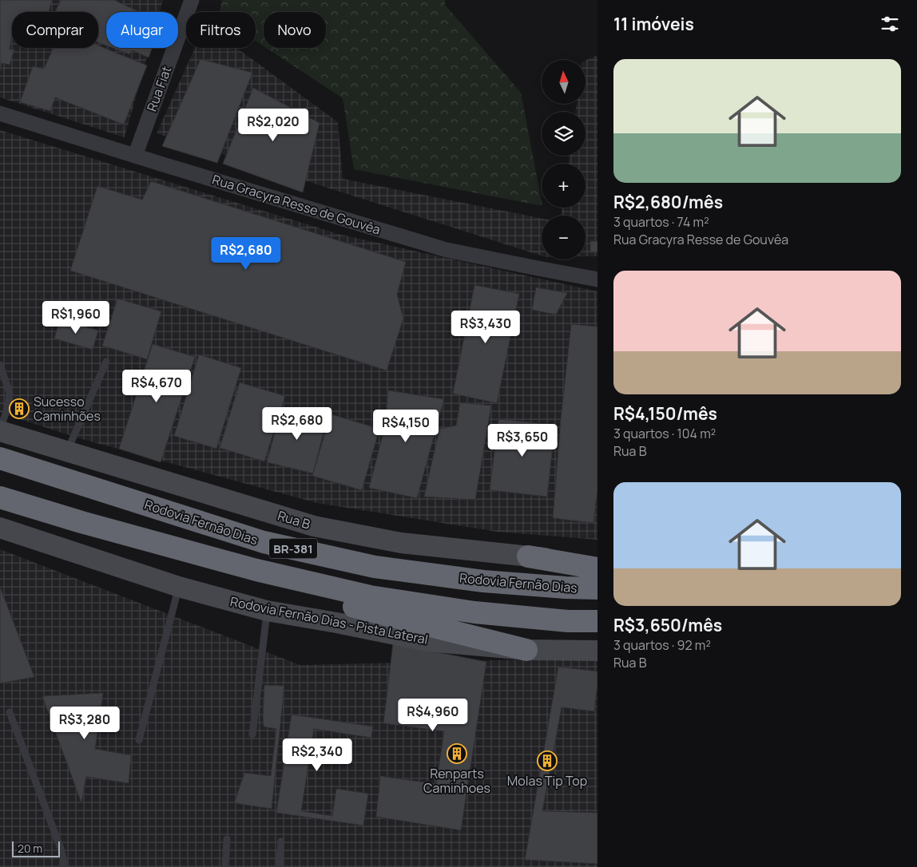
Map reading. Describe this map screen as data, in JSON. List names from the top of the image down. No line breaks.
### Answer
{"streets":{"highway":["Rodovia Fernão Dias","BR-381"],"street":["Rua Fiat","Rua Gracyra Resse de Gouvêa","Rua B","Rodovia Fernão Dias - Pista Lateral"]},"crossings":[["Rua Fiat","Rua Gracyra Resse de Gouvêa"],["BR-381","Rodovia Fernão Dias - Pista Lateral"]],"places":{"building":["Sucesso Caminhões","Renparts Caminhoes","Molas Tip Top"]},"scale_bar":"20 m","north":"top","page":{"heading":"11 imóveis","chip":["Comprar","Alugar","Filtros","Novo"],"list":[{"name":"R$2,680/mês","note":"3 quartos · 74 m² · Rua Gracyra Resse de Gouvêa"},{"name":"R$4,150/mês","note":"3 quartos · 104 m² · Rua B"},{"name":"R$3,650/mês","note":"3 quartos · 92 m² · Rua B"}],"map_buttons":["+","−"],"price":["R$2,020","R$2,680","R$1,960","R$3,430","R$4,670","R$2,680","R$4,150","R$3,650","R$4,960","R$3,280","R$2,340"],"scale":"20 m"}}
